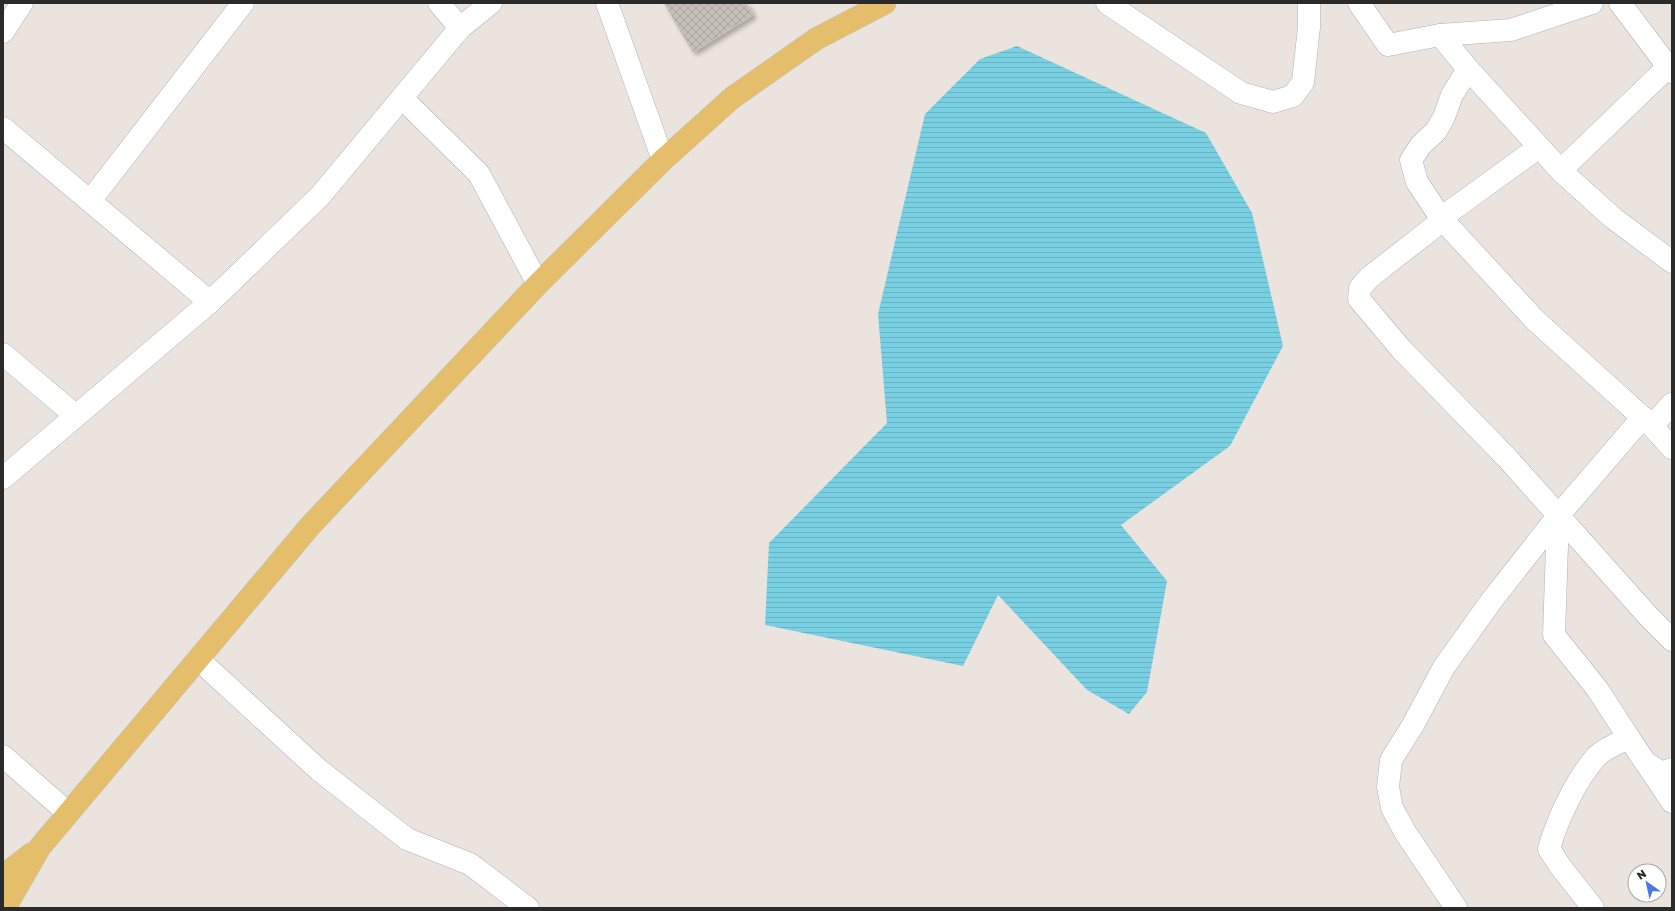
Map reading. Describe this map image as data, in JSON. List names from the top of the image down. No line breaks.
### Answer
{"north":"top left"}
